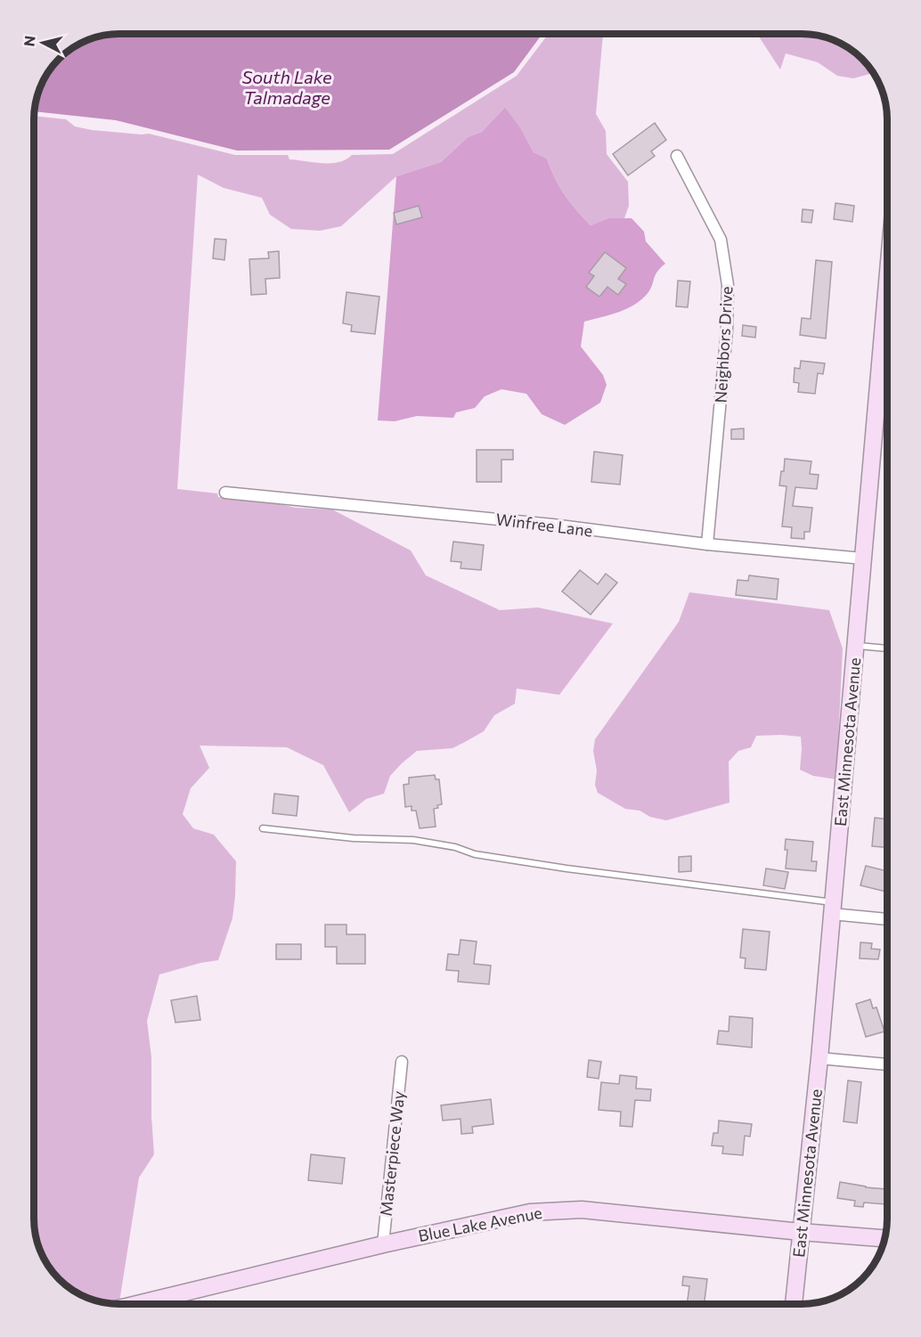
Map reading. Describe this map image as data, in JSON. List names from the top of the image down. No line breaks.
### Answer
{"streets":{"street":["Neighbors Drive","Winfree Lane","East Minnesota Avenue","Masterpiece Way","Blue Lake Avenue"]},"crossings":[["Neighbors Drive","Winfree Lane"],["Winfree Lane","East Minnesota Avenue"],["East Minnesota Avenue","Blue Lake Avenue"],["Masterpiece Way","Blue Lake Avenue"]],"water":["South Lake Talmadage"],"north":"left"}
